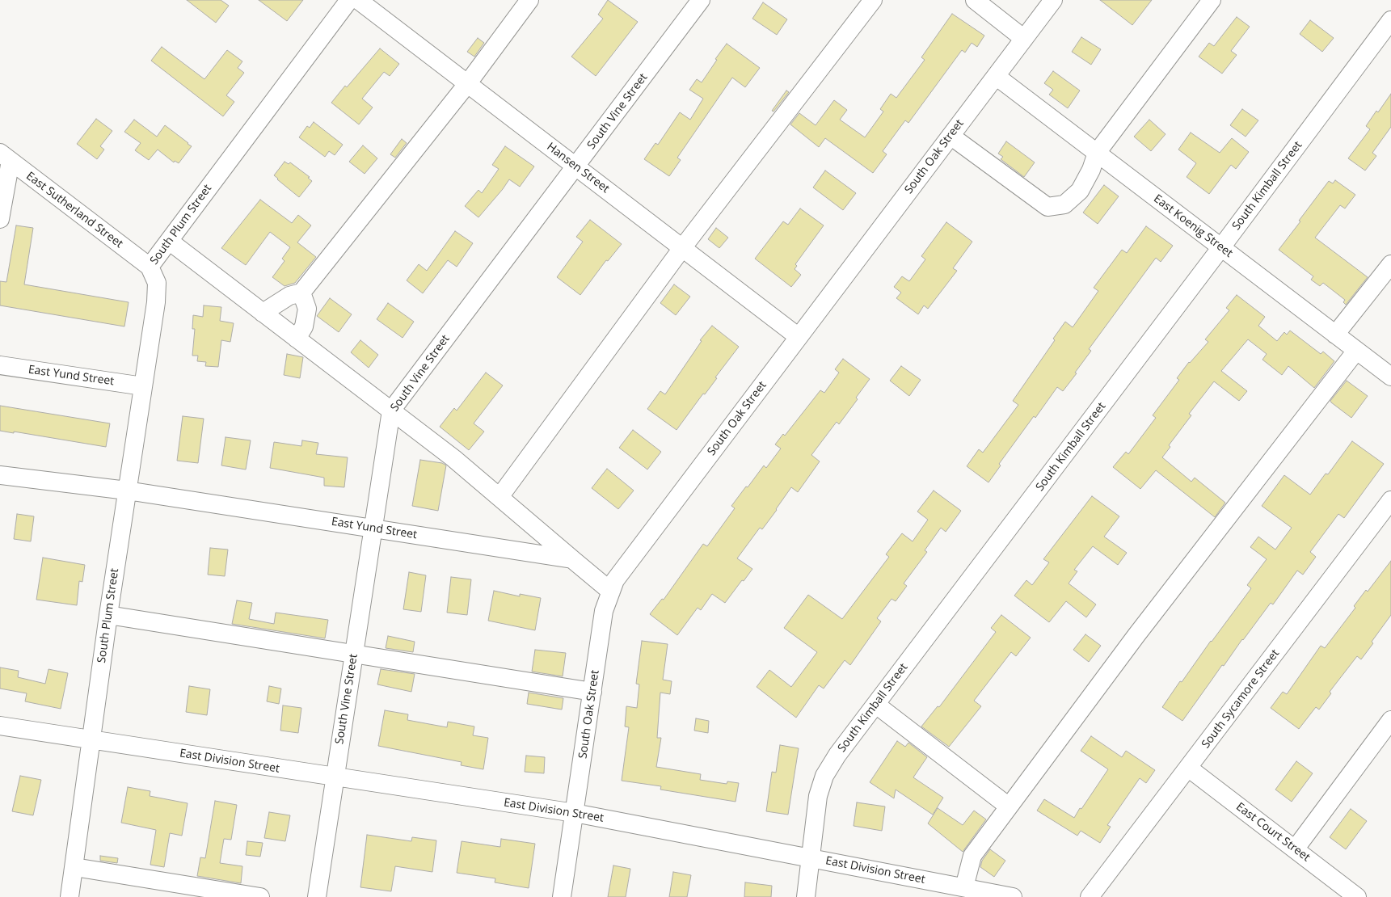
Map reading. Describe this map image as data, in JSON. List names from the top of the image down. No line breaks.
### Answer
{"streets":{"street":["South Vine Street","South Oak Street","Hansen Street","South Kimball Street","East Sutherland Street","South Plum Street","East Koenig Street","East Yund Street","South Sycamore Street","East Division Street","East Court Street"]},"crossings":[["South Vine Street","Hansen Street"],["South Vine Street","East Yund Street"],["South Vine Street","East Division Street"],["South Oak Street","Hansen Street"],["South Oak Street","East Koenig Street"],["South Oak Street","East Division Street"],["South Kimball Street","East Koenig Street"],["South Kimball Street","East Division Street"],["East Sutherland Street","South Plum Street"],["South Plum Street","East Yund Street"],["South Plum Street","East Division Street"],["South Sycamore Street","East Court Street"]]}
